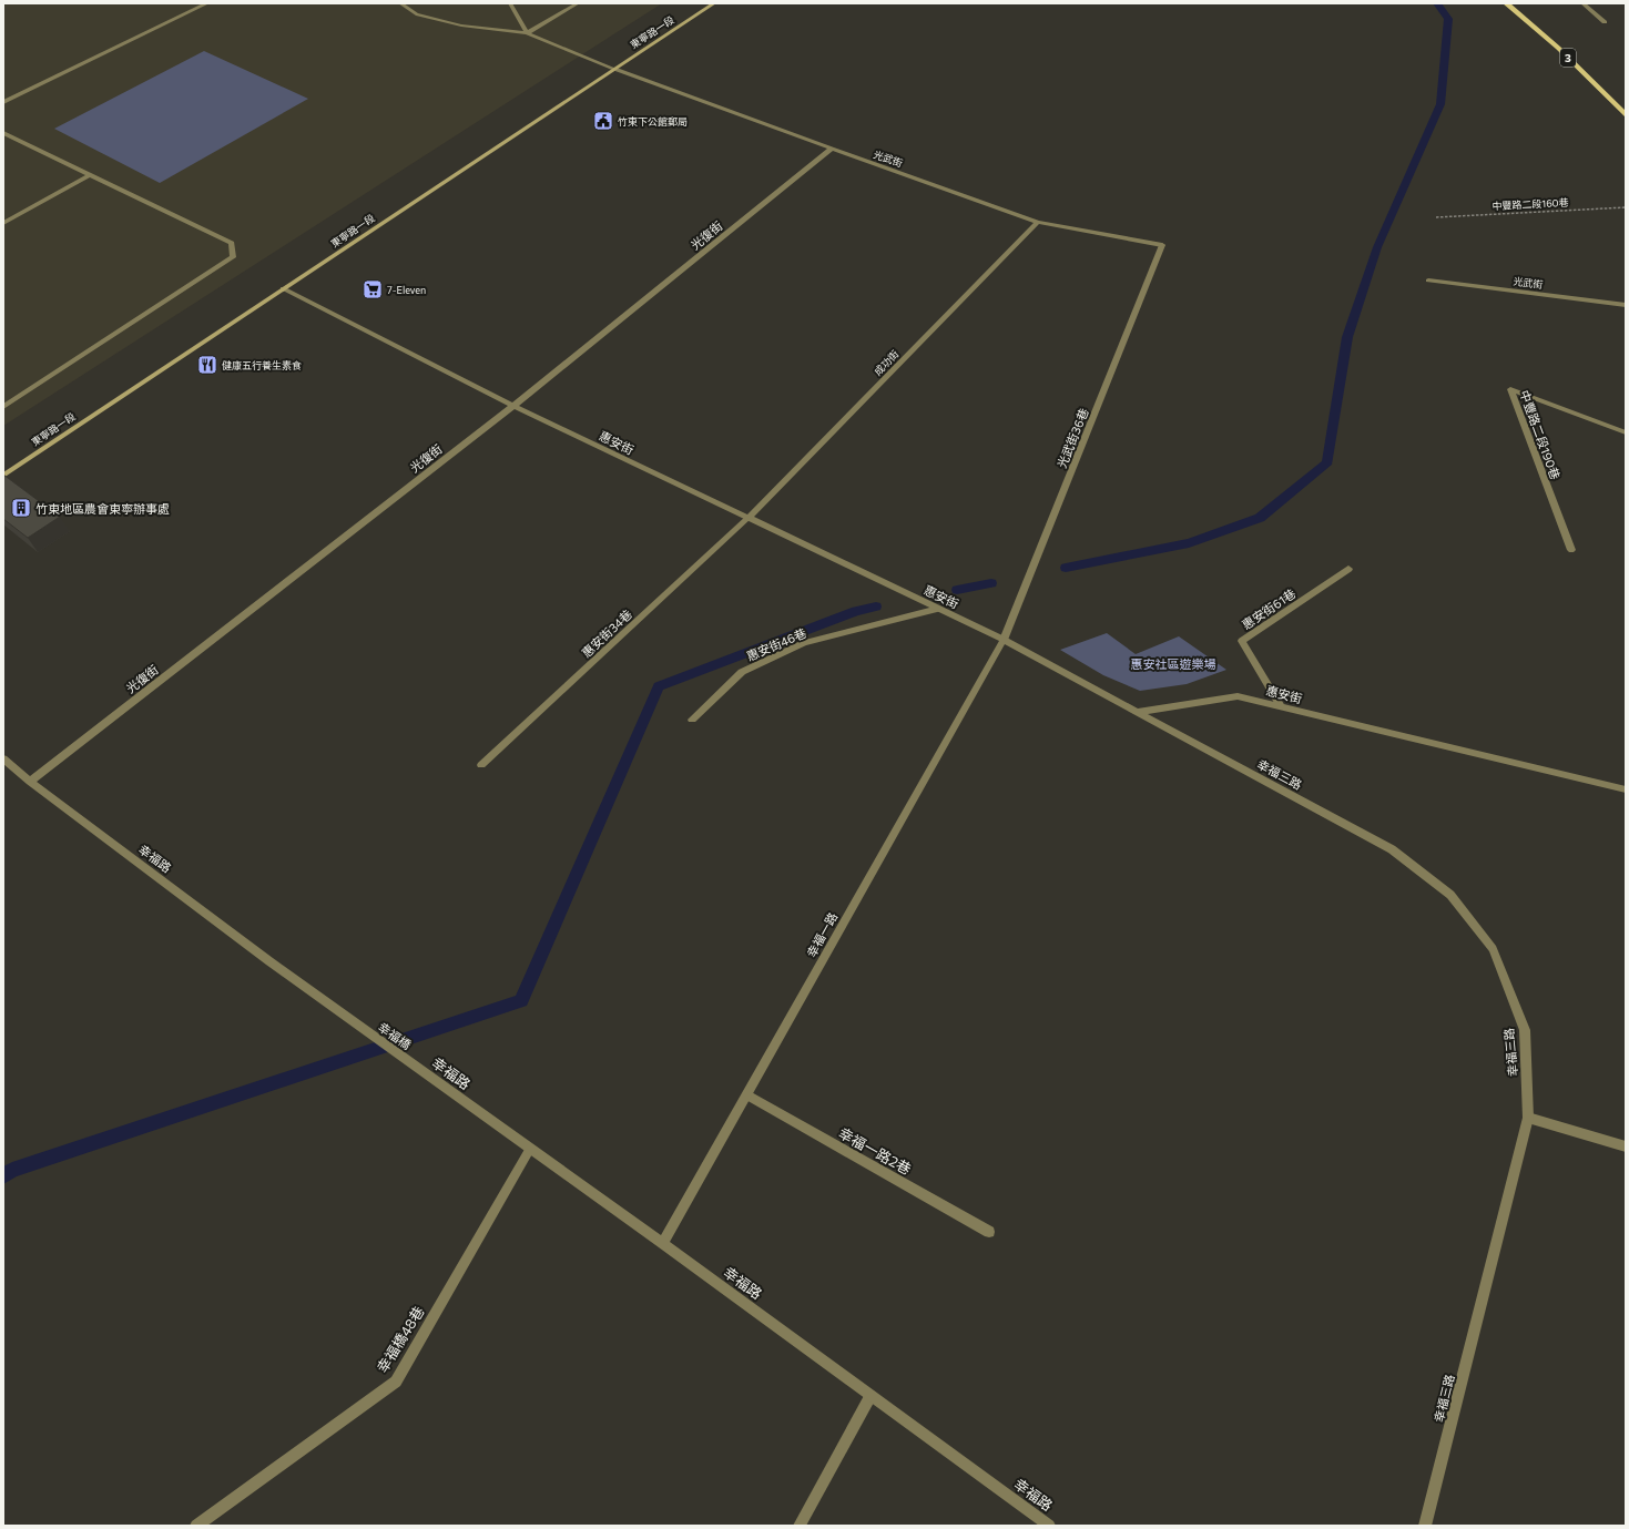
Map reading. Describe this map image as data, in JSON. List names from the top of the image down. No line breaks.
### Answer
{"streets":{"main road":["東寧路一段","3"],"street":["光武街","光復街","成功街","中豐路二段190巷","光武街36巷","惠安街","惠安街61巷","惠安街34巷","惠安街46巷","幸福三路","幸福路","幸福一路","幸福橋","幸福一路2巷","幸福橋48巷"],"path":["中豐路二段160巷"]},"crossings":[["東寧路一段","光武街"],["東寧路一段","惠安街"],["光武街","光復街"],["光武街","成功街"],["光武街","光武街36巷"],["光復街","惠安街"],["光復街","幸福路"],["成功街","惠安街"],["成功街","惠安街34巷"],["光武街36巷","惠安街"],["光武街36巷","幸福一路"],["惠安街","惠安街61巷"],["惠安街","惠安街34巷"],["惠安街","惠安街46巷"],["惠安街","幸福三路"],["惠安街","幸福一路"],["幸福路","幸福一路"],["幸福路","幸福橋"],["幸福路","幸福橋48巷"],["幸福一路","幸福一路2巷"]],"parks":["惠安社區遊樂場"],"places":{"public building":["竹東下公館郵局"],"supermarket":["7-Eleven"],"restaurant":["健康五行養生素食"],"building":["竹東地區農會東寧辦事處"]}}
